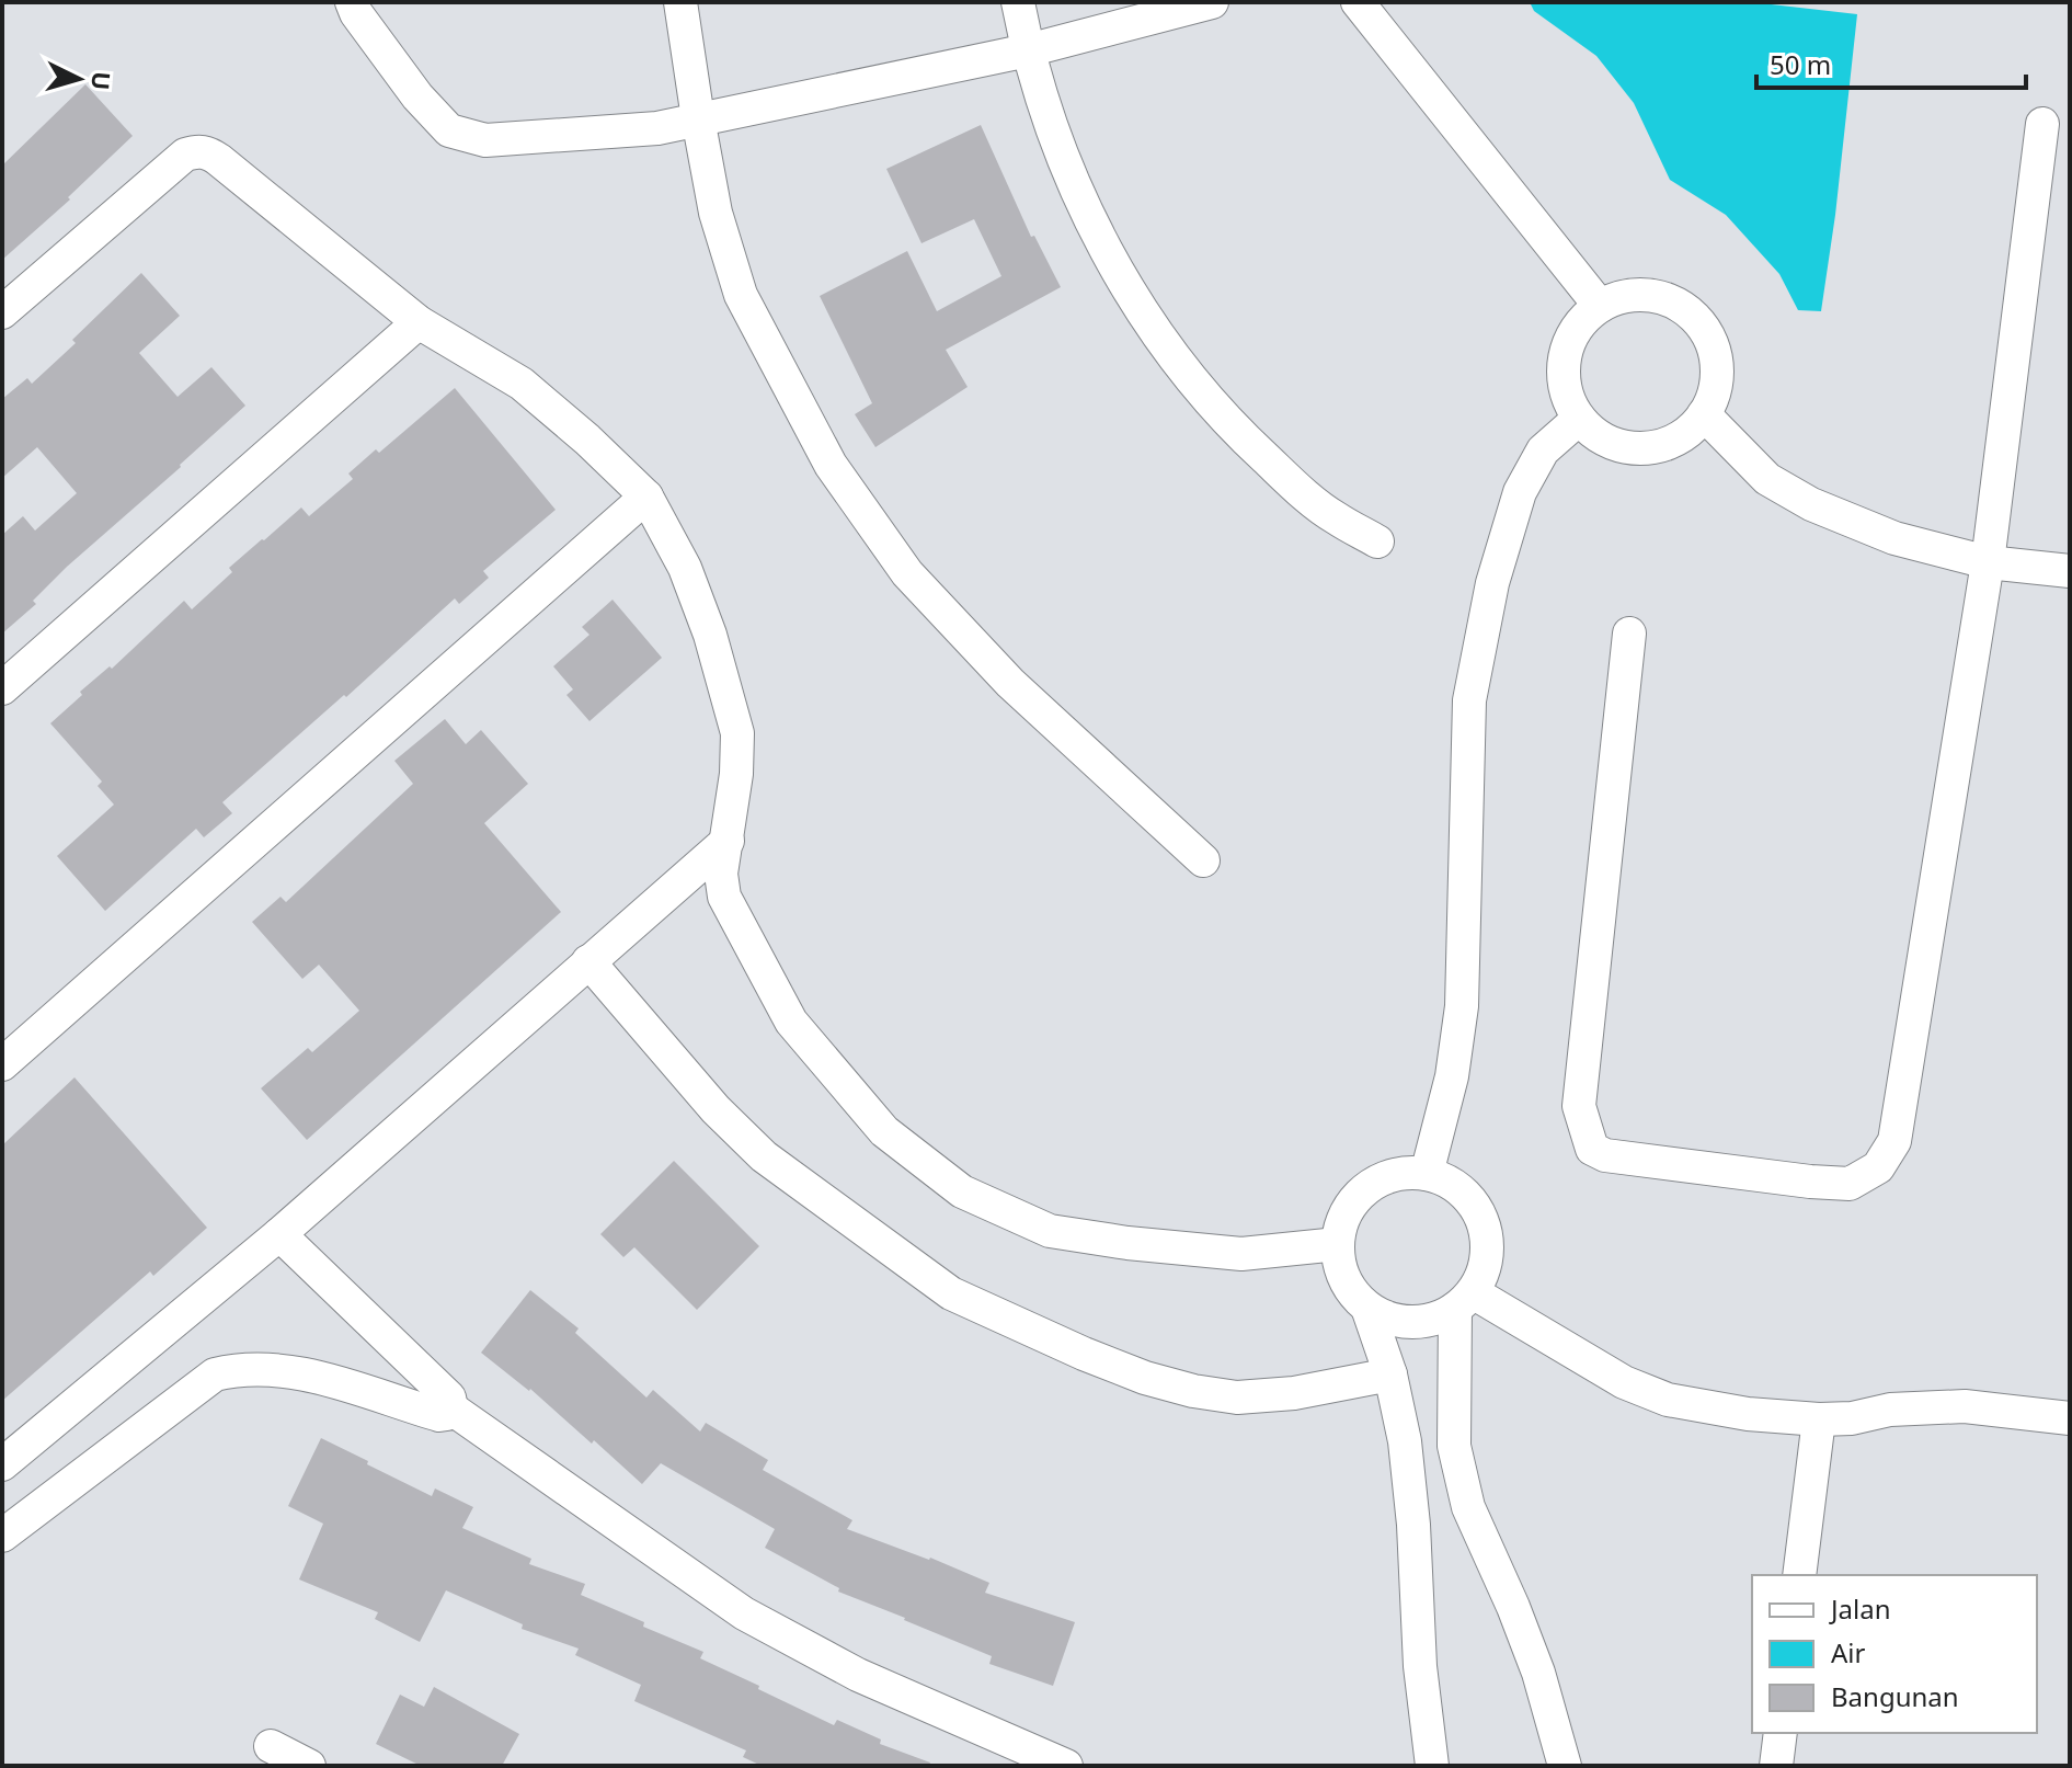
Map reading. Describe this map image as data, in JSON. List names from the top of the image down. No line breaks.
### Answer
{"legend":["Jalan","Air","Bangunan"],"scale_bar":"50 m","north":"right"}
